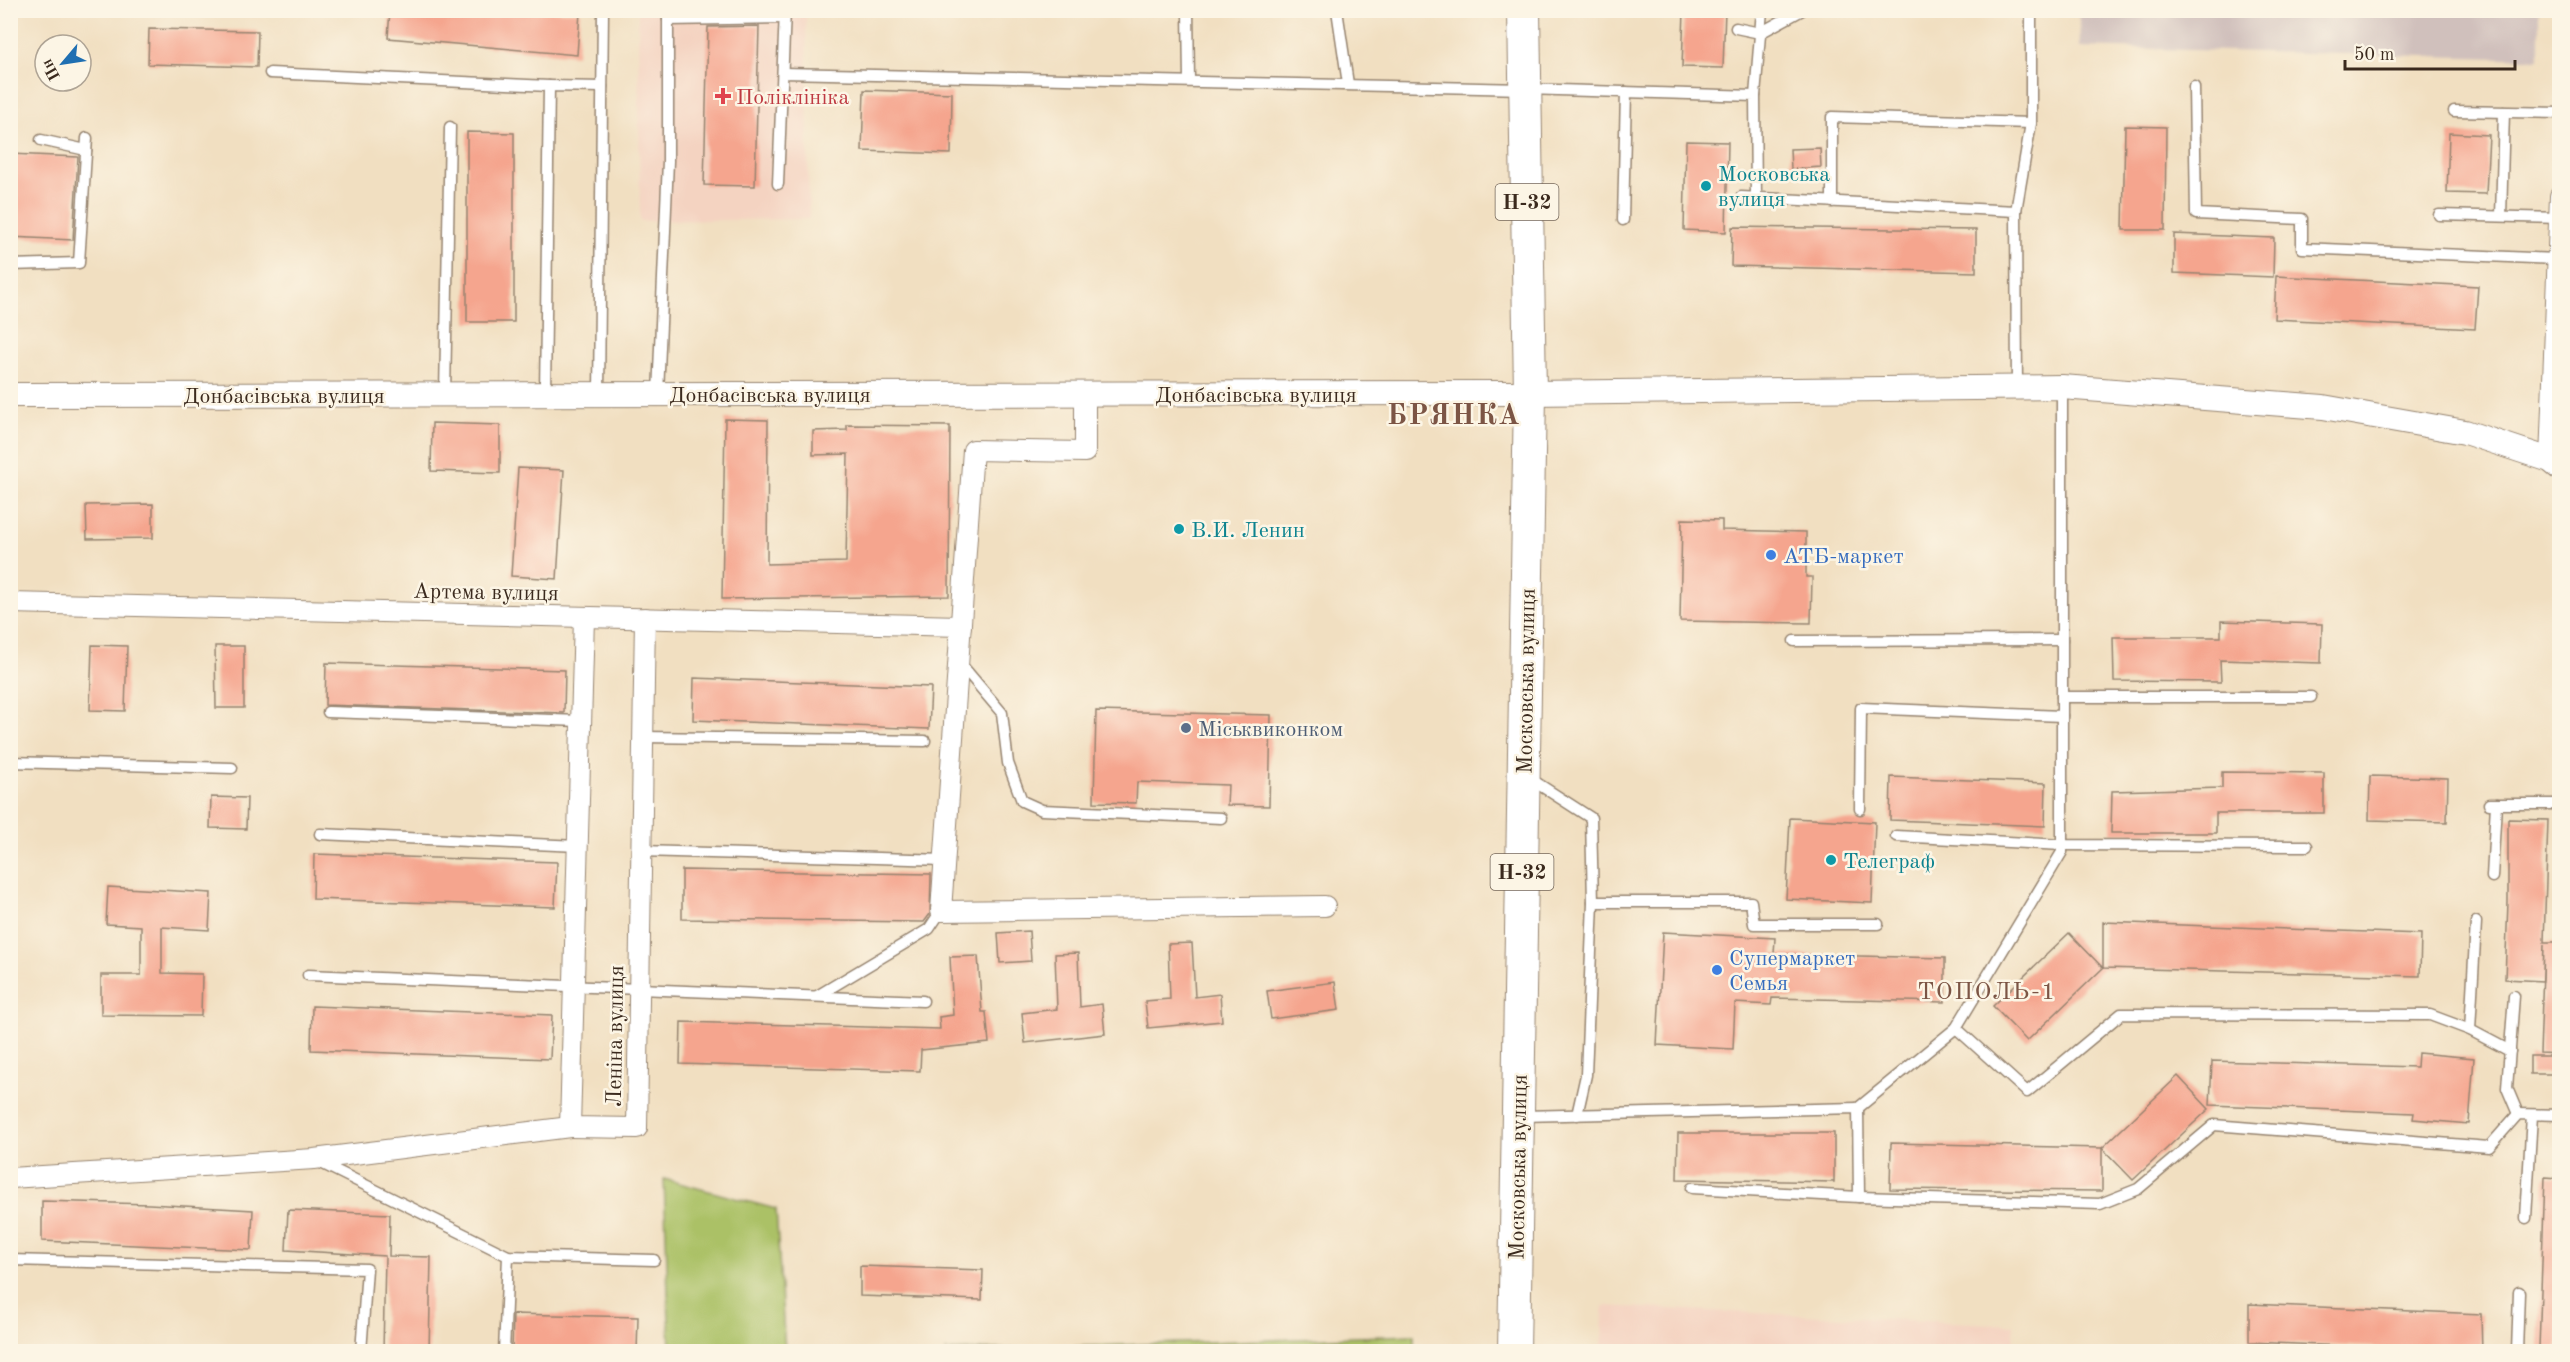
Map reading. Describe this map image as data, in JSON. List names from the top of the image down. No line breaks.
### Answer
{"streets":{"main road":["Н-32","Московська вулиця"],"street":["Донбасівська вулиця","Артема вулиця","Леніна вулиця"]},"crossings":[["Донбасівська вулиця","Московська вулиця"],["Артема вулиця","Леніна вулиця"]],"districts":["БРЯНКА","ТОПОЛЬ-1"],"places":{"health":["Поліклініка"],"other":["Московська вулиця","В.И. Ленин","АТБ-маркет","Міськвиконком","Телеграф","Супермаркет Семья"]},"scale_bar":"50 m","north":"bottom left"}
